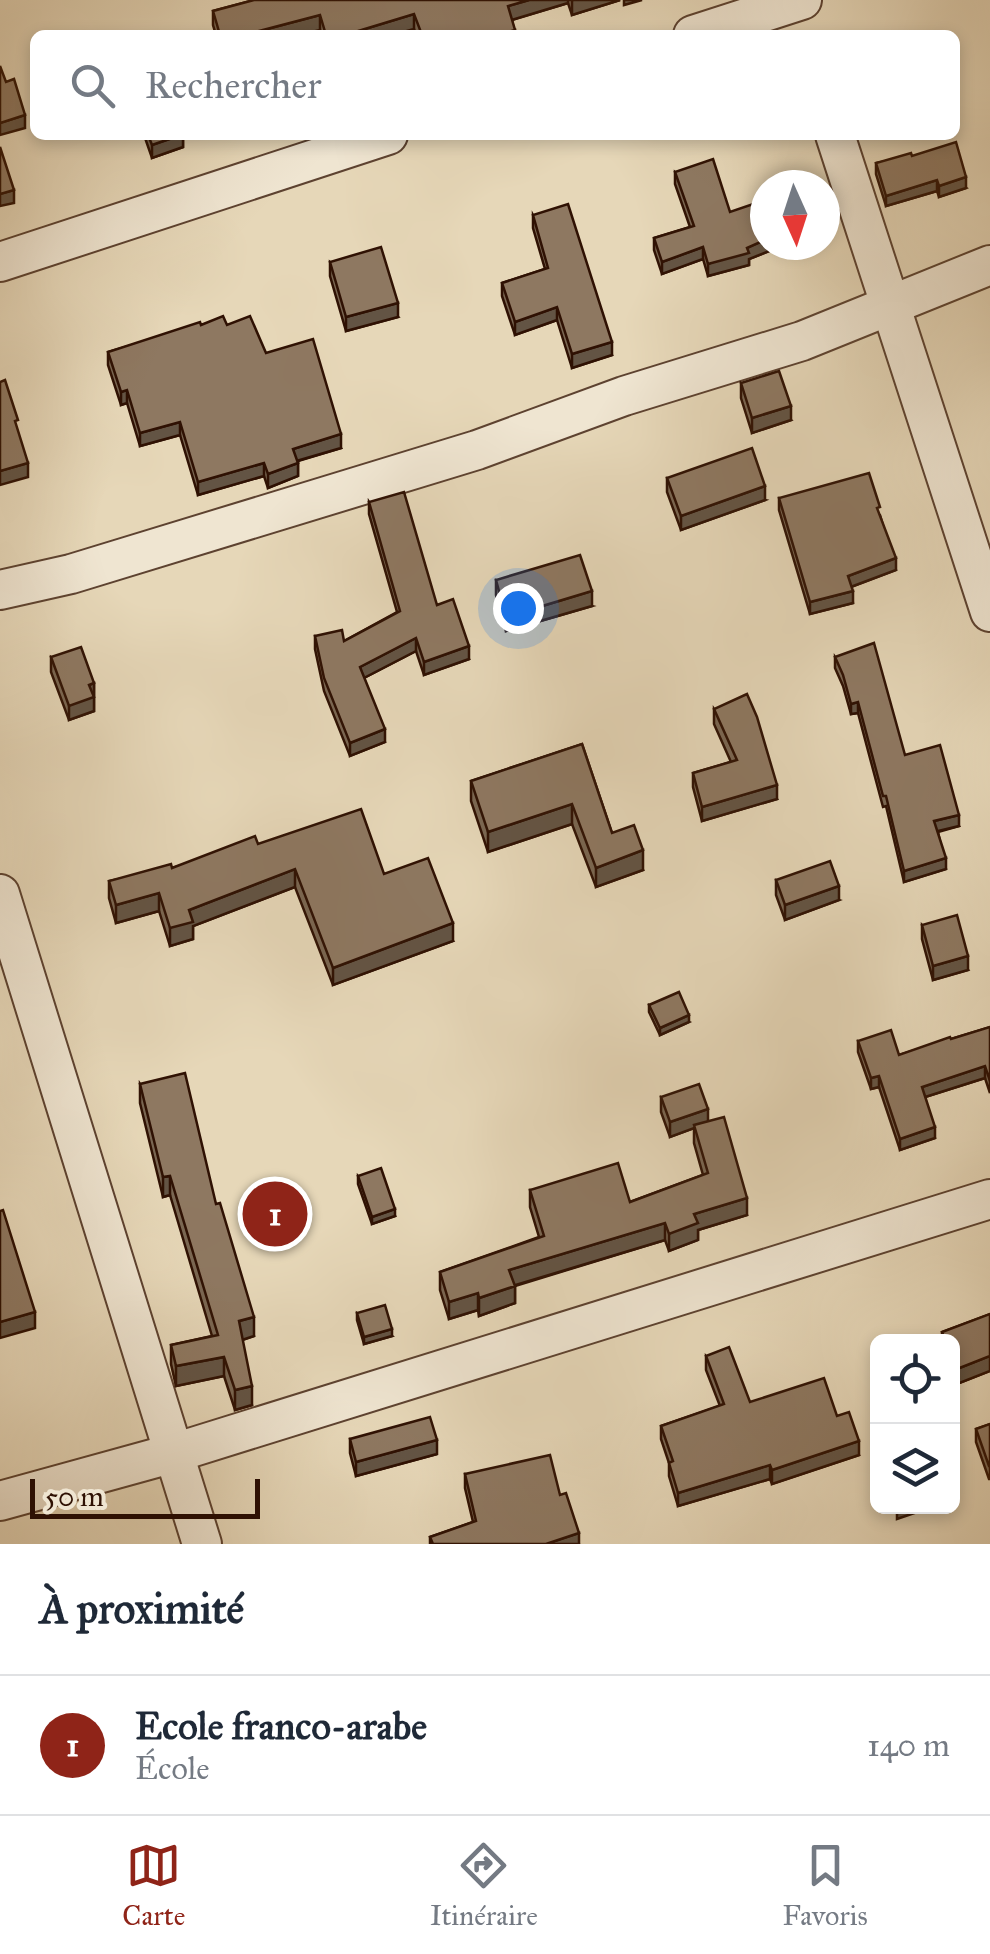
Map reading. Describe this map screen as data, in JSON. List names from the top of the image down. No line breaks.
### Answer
{"scale_bar":"50 m","north":"bottom","page":{"search":"Rechercher","pins":"1","scale":"50 m","heading":"À proximité","list":[{"mark":"1","name":"Ecole franco-arabe","note":"École","value":"140 m"}],"nav":["Carte","Itinéraire","Favoris"]}}
